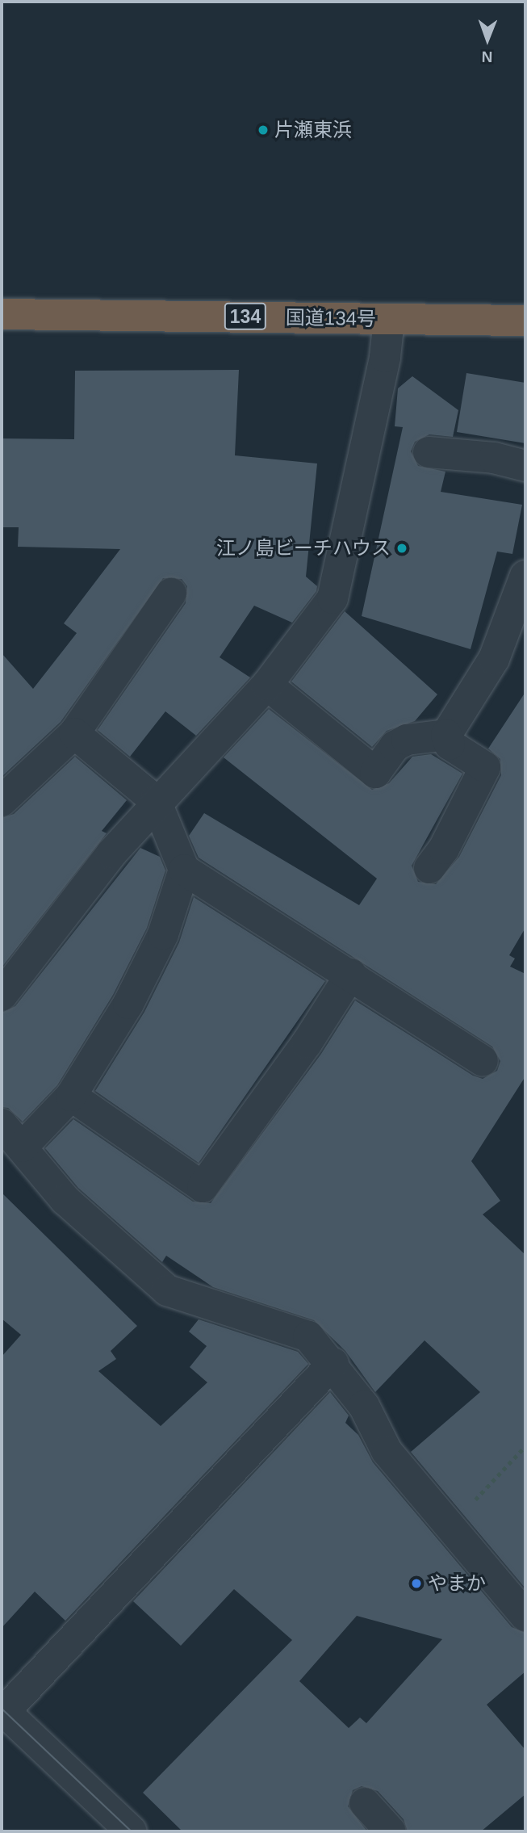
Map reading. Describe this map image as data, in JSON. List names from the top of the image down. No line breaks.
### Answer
{"streets":{"highway":["134","国道134号"]},"places":["片瀬東浜","江ノ島ビーチハウス","やまか"],"north":"bottom"}
